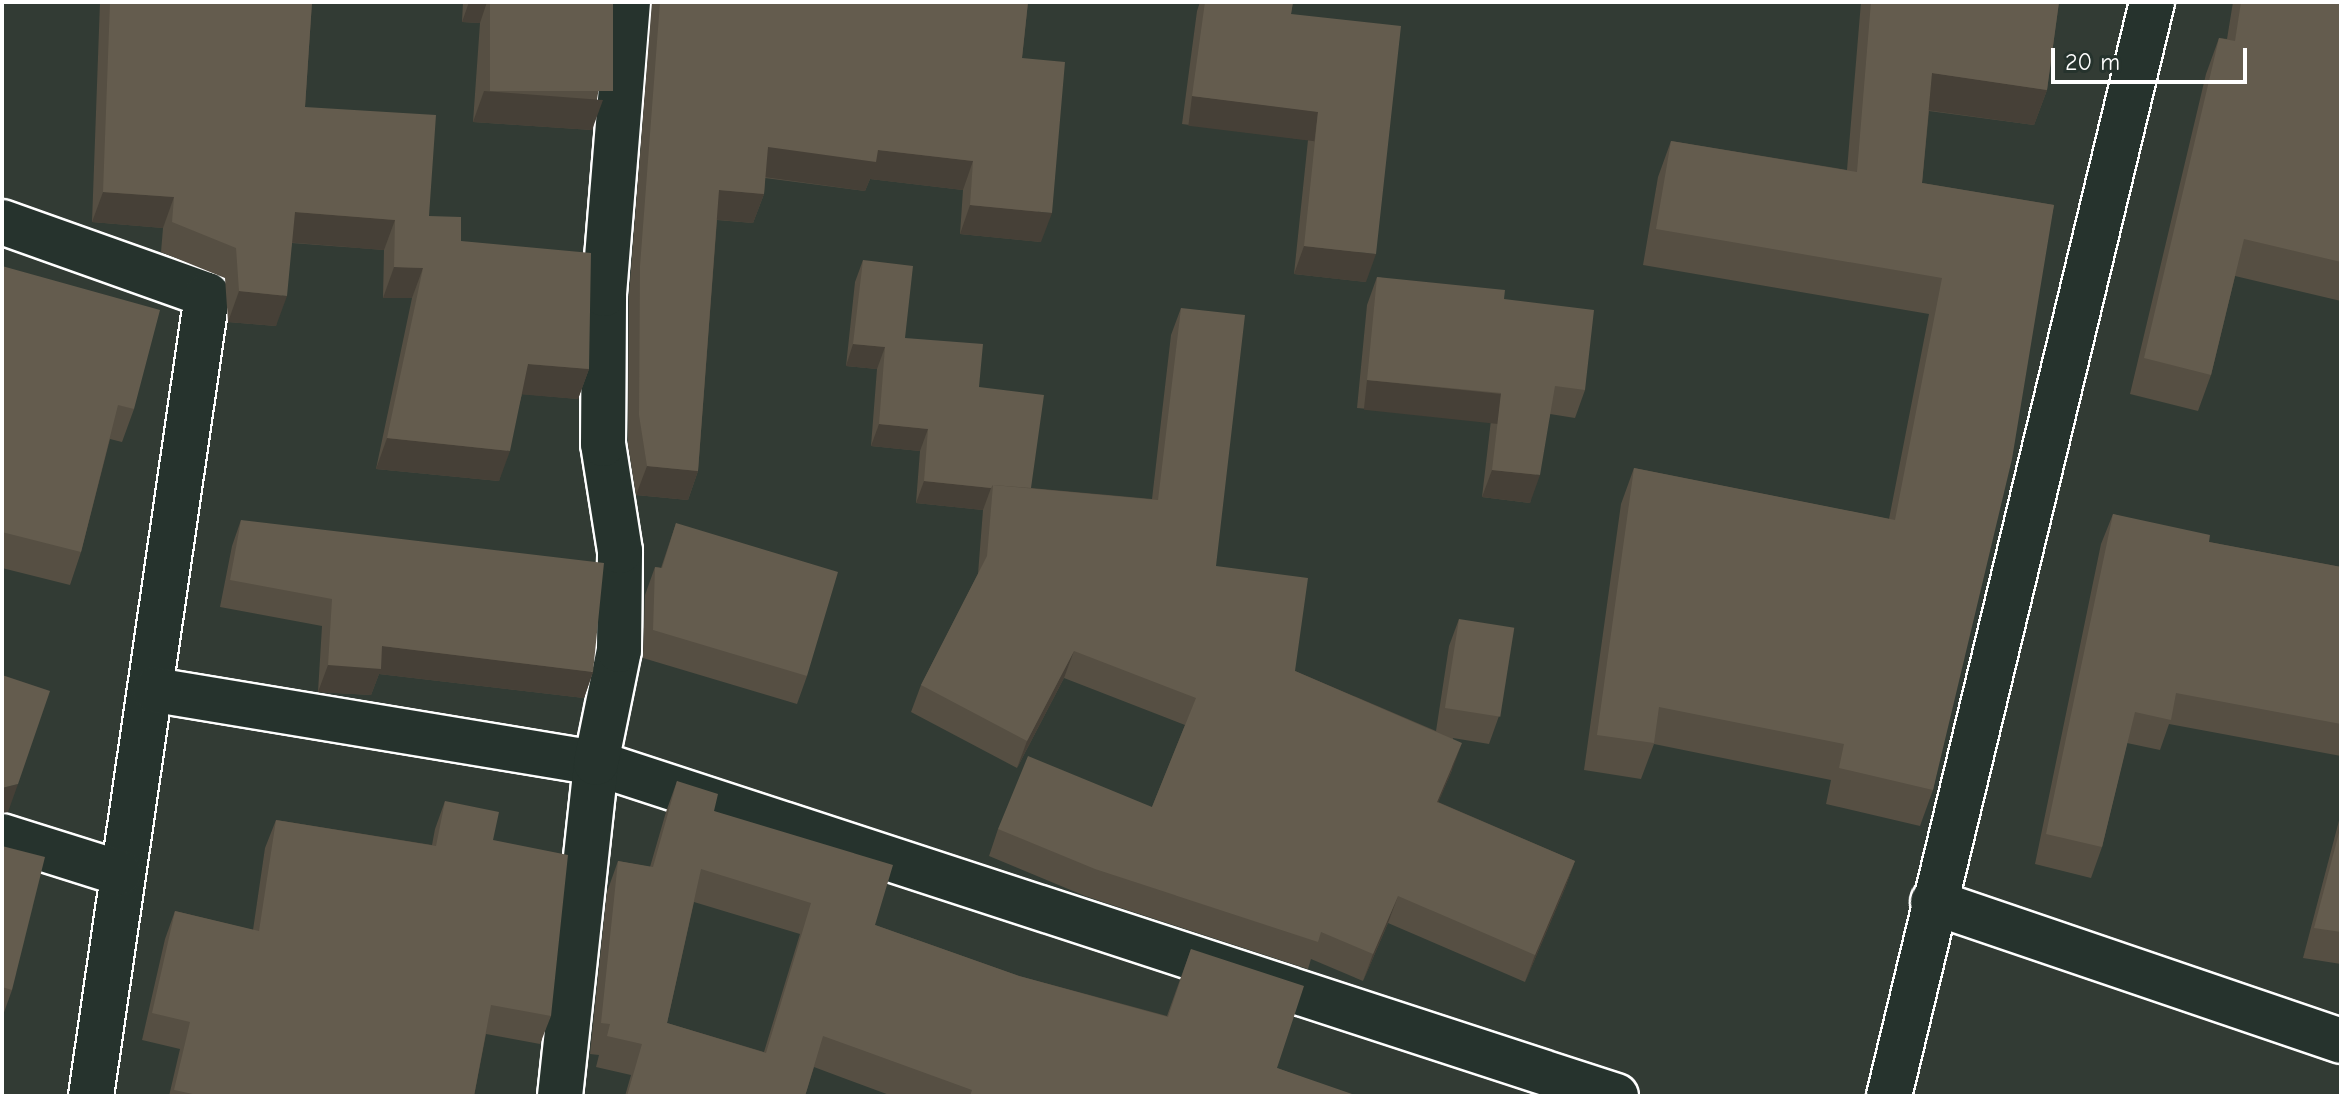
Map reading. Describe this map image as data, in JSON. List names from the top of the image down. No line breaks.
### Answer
{"scale_bar":"20 m"}
